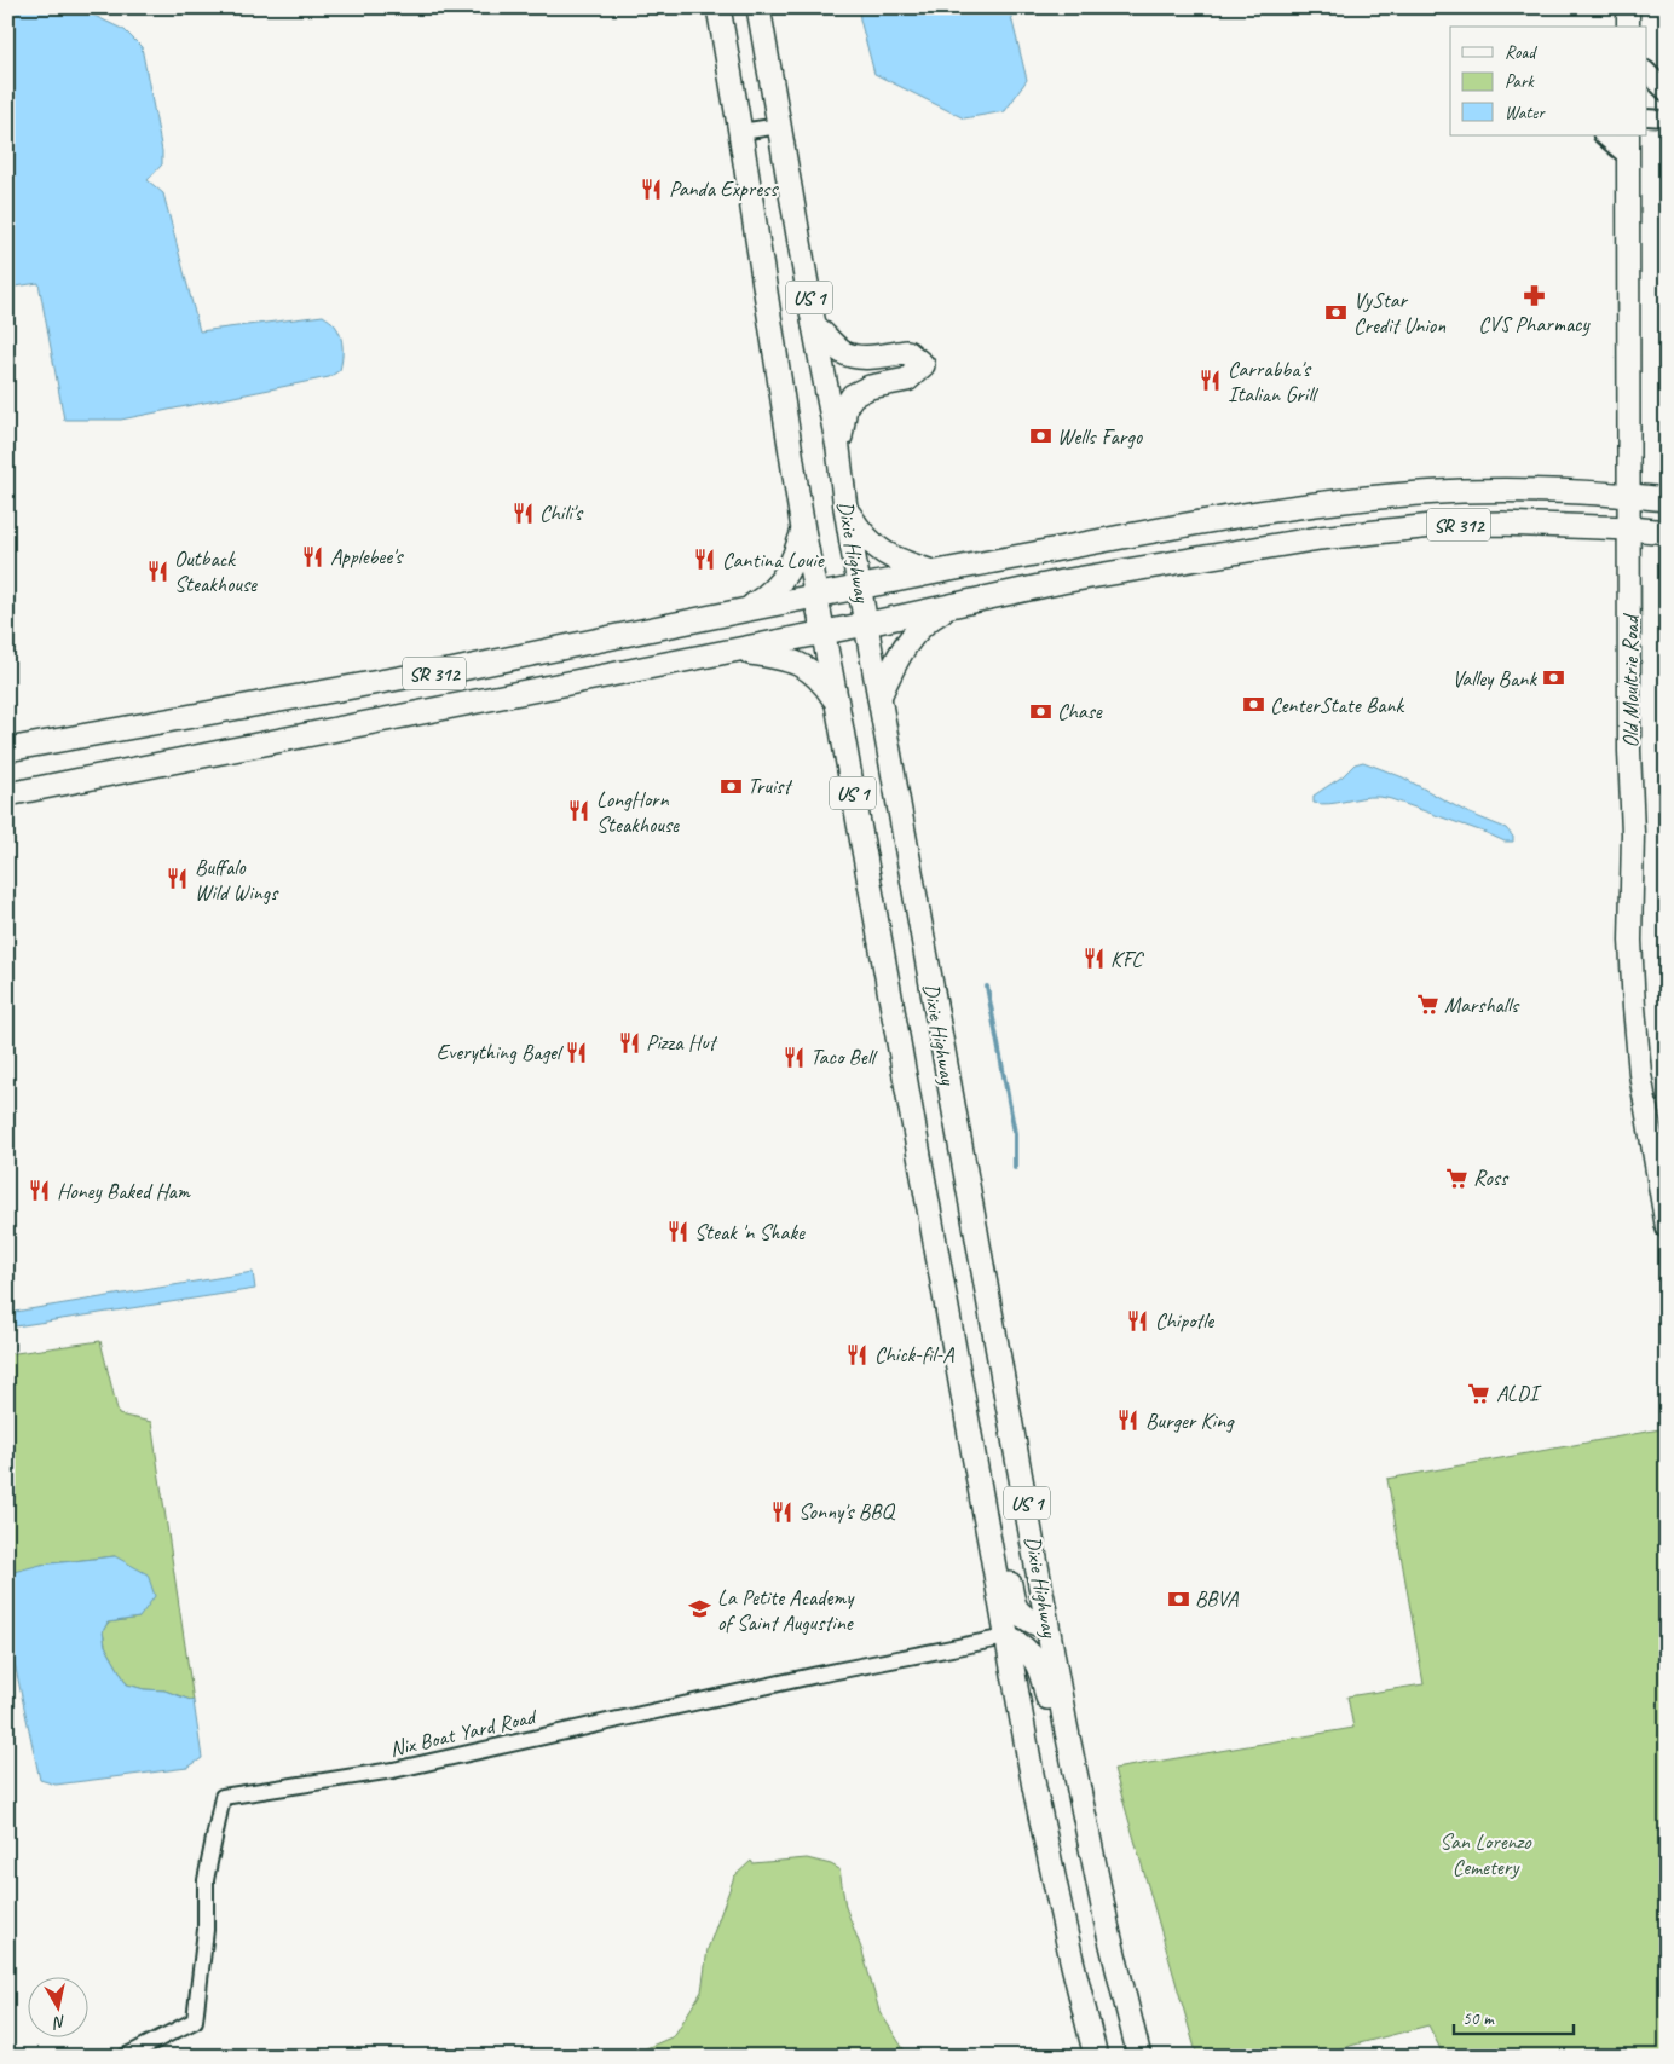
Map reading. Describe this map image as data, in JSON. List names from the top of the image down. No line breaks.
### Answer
{"streets":{"main road":["US 1","SR 312","Dixie Highway","Old Moultrie Road"],"street":["Nix Boat Yard Road"]},"crossings":[["SR 312","Dixie Highway"],["SR 312","Old Moultrie Road"],["Dixie Highway","Nix Boat Yard Road"]],"parks":["San Lorenzo Cemetery"],"places":{"restaurant":["Panda Express","Carrabba's Italian Grill","Chili's","Applebee's","Cantina Louie","Outback Steakhouse","LongHorn Steakhouse","Buffalo Wild Wings","KFC","Pizza Hut","Everything Bagel","Taco Bell","Honey Baked Ham","Steak 'n Shake","Chipotle","Chick-fil-A","Burger King","Sonny's BBQ"],"pharmacy":["CVS Pharmacy"],"bank":["VyStar Credit Union","Wells Fargo","Valley Bank","CenterState Bank","Chase","Truist","BBVA"],"supermarket":["Marshalls","Ross","ALDI"],"school or university":["La Petite Academy of Saint Augustine"]},"legend":["Road","Park","Water"],"scale_bar":"50 m","north":"bottom"}
